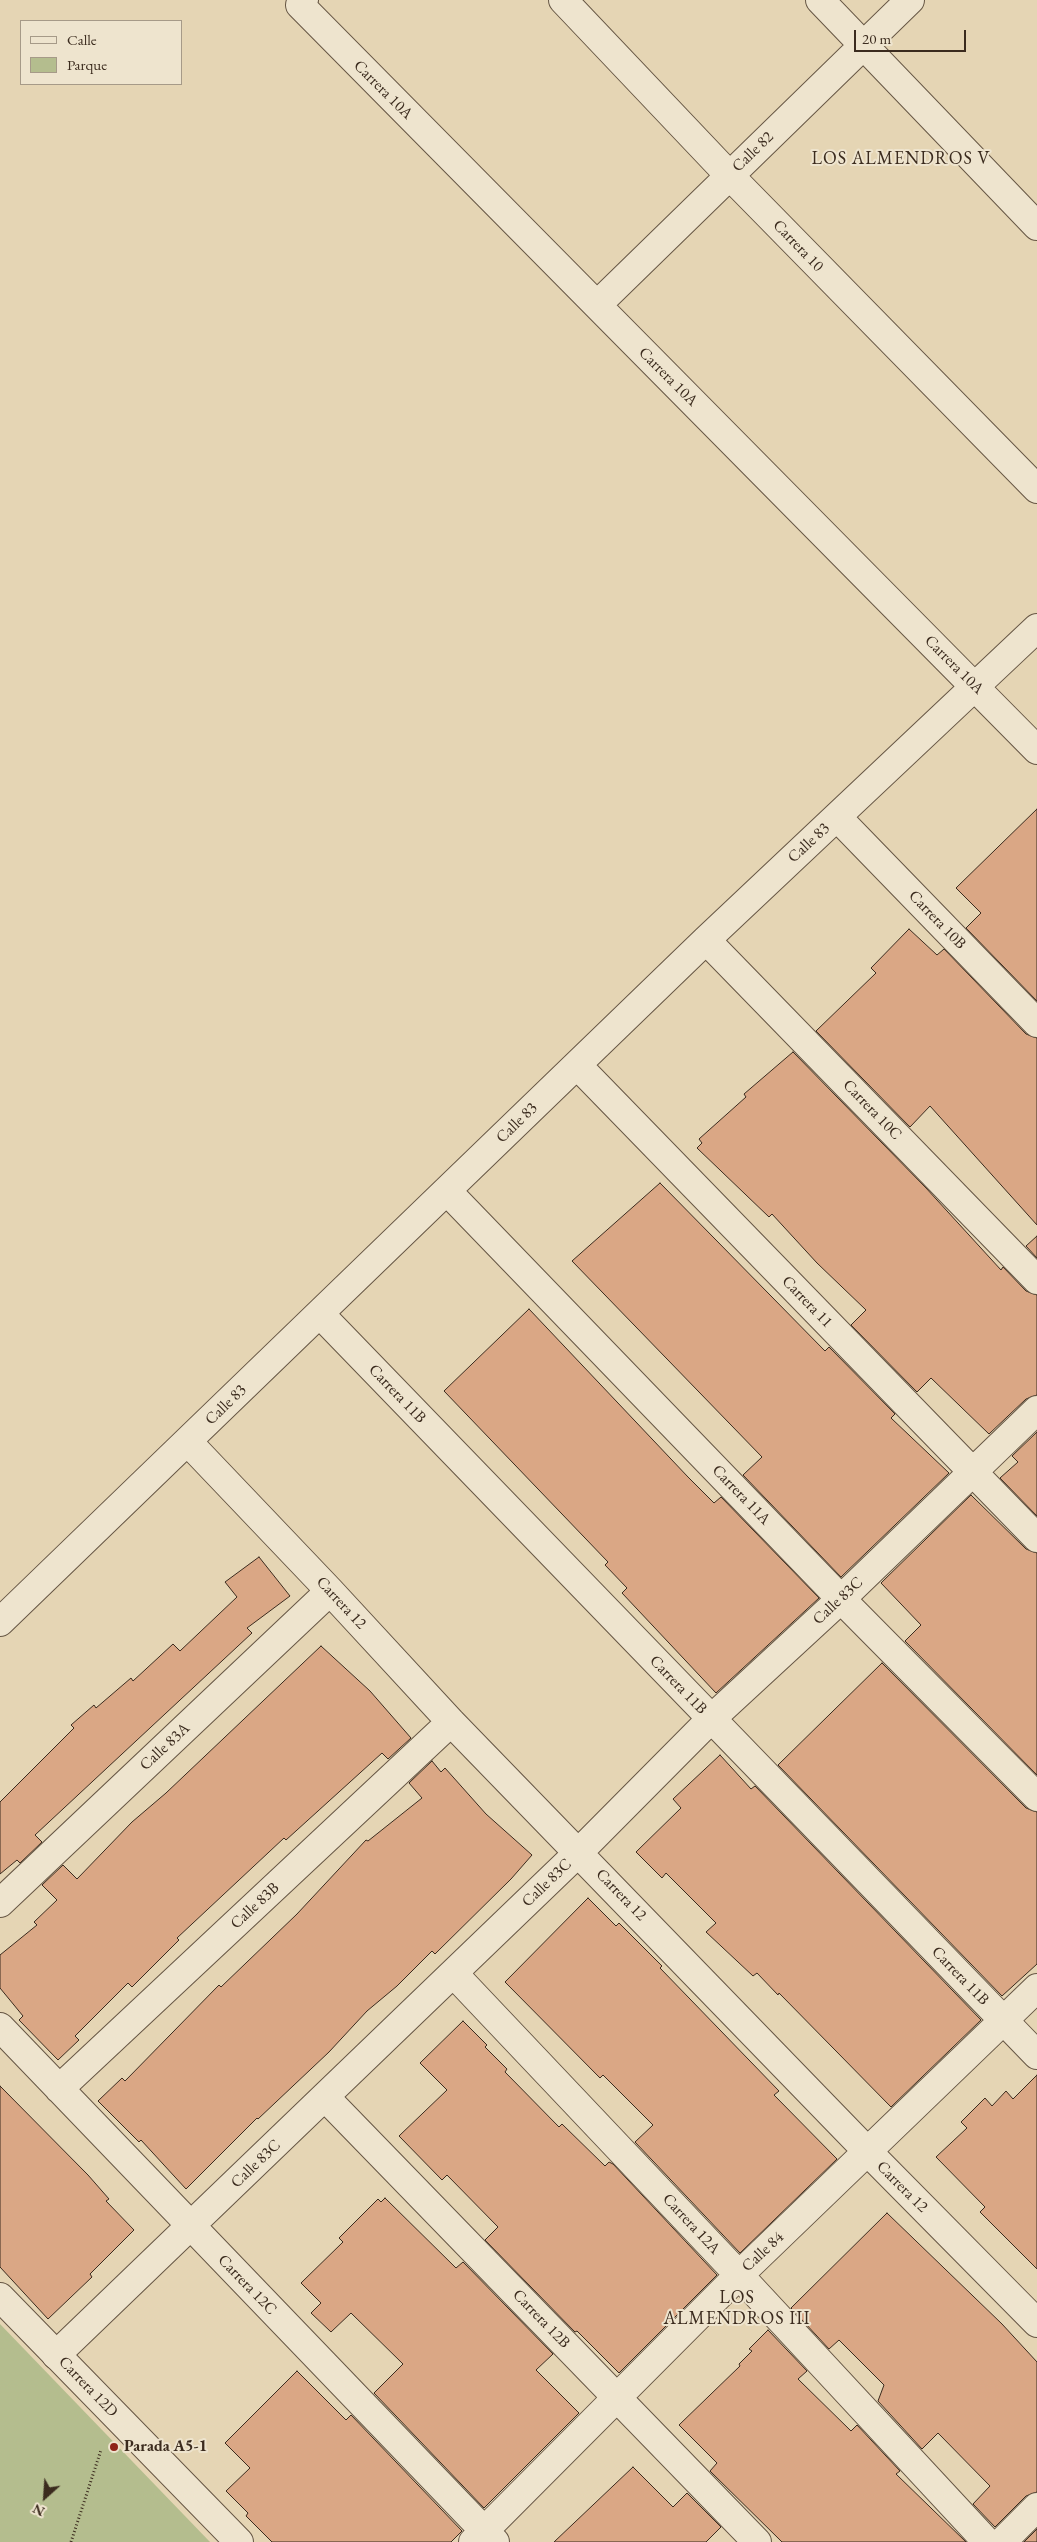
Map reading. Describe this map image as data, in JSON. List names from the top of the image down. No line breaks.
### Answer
{"streets":{"street":["Carrera 10A","Calle 82","Carrera 10","Calle 83","Carrera 10B","Carrera 10C","Carrera 11","Carrera 11B","Carrera 11A","Calle 83C","Carrera 12","Calle 83A","Calle 83B","Carrera 12A","Calle 84","Carrera 12C","Carrera 12B","Carrera 12D"]},"crossings":[["Carrera 10A","Calle 82"],["Carrera 10A","Calle 83"],["Calle 82","Carrera 10"],["Calle 83","Carrera 10B"],["Calle 83","Carrera 10C"],["Calle 83","Carrera 11"],["Calle 83","Carrera 11B"],["Calle 83","Carrera 11A"],["Calle 83","Carrera 12"],["Carrera 11","Calle 83C"],["Carrera 11B","Calle 83C"],["Carrera 11B","Calle 84"],["Carrera 11A","Calle 83C"],["Calle 83C","Carrera 12"],["Calle 83C","Carrera 12A"],["Calle 83C","Carrera 12C"],["Calle 83C","Carrera 12B"],["Calle 83C","Carrera 12D"],["Carrera 12","Calle 83A"],["Carrera 12","Calle 83B"],["Carrera 12","Calle 84"],["Calle 83B","Carrera 12C"],["Carrera 12A","Calle 84"],["Calle 84","Carrera 12C"],["Calle 84","Carrera 12B"]],"districts":["LOS ALMENDROS V","LOS ALMENDROS III"],"places":["Parada A5-1"],"legend":["Calle","Parque"],"scale_bar":"20 m","north":"bottom left"}
